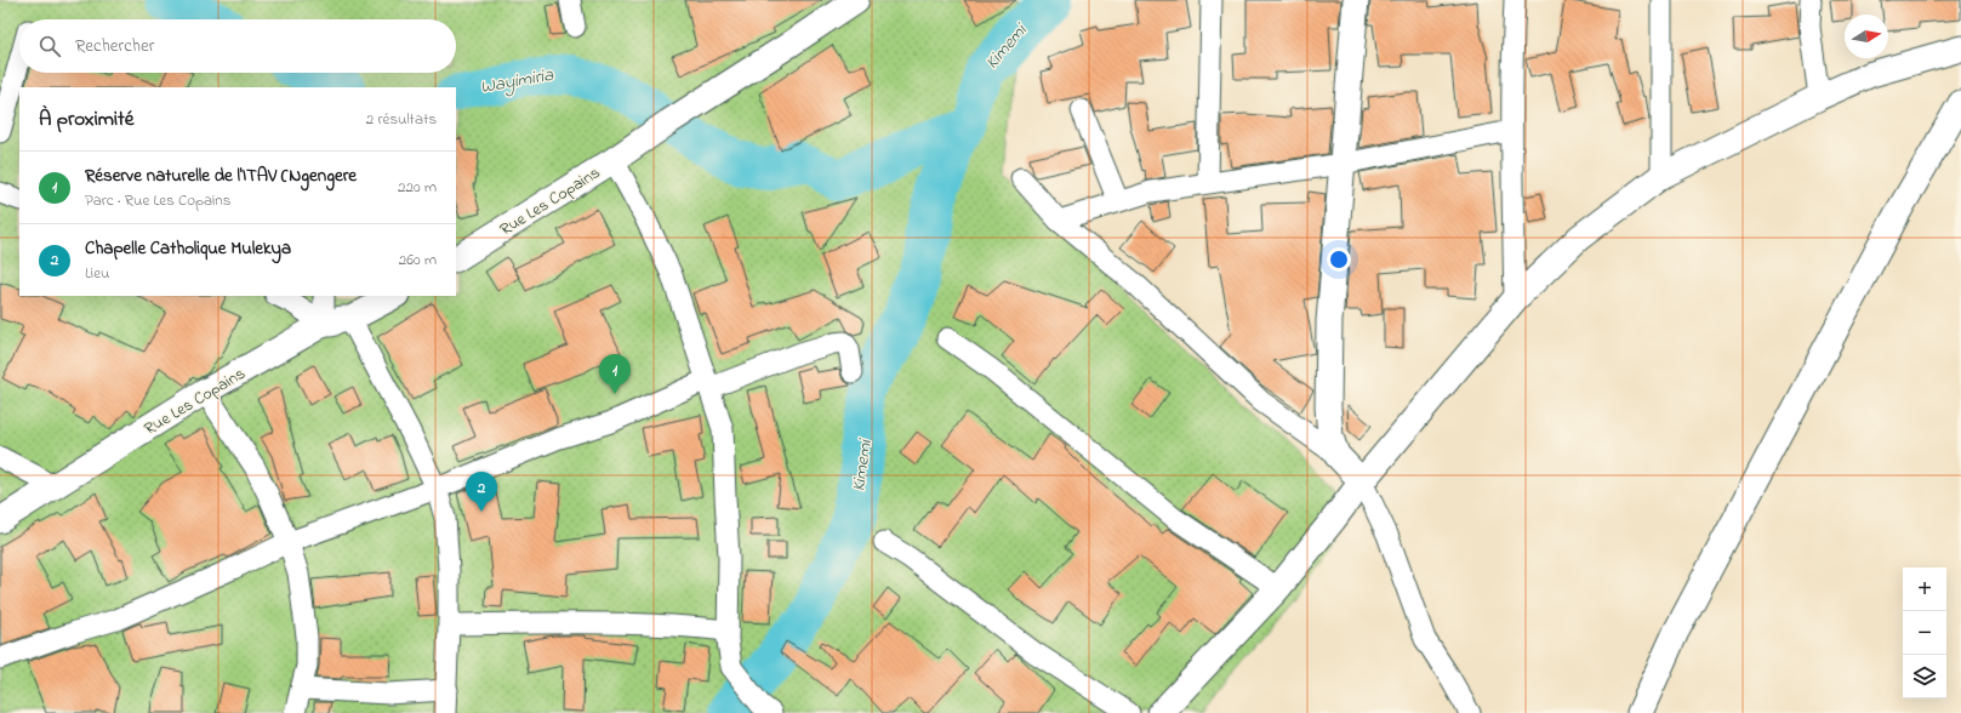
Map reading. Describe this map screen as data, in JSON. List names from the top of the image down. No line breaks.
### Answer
{"streets":{"street":["Rue Les Copains"]},"water":["Kimemi","Wayimiria"],"north":"right","page":{"search":"Rechercher","heading":["À proximité","2 résultats"],"list":[{"mark":"1","name":"Réserve naturelle de l'ITAV (Ngengere","note":"Parc · Rue Les Copains","value":"220 m"},{"mark":"2","name":"Chapelle Catholique Mulekya","note":"Lieu","value":"260 m"}],"pins":["1","2"],"map_buttons":["+","−"]}}
